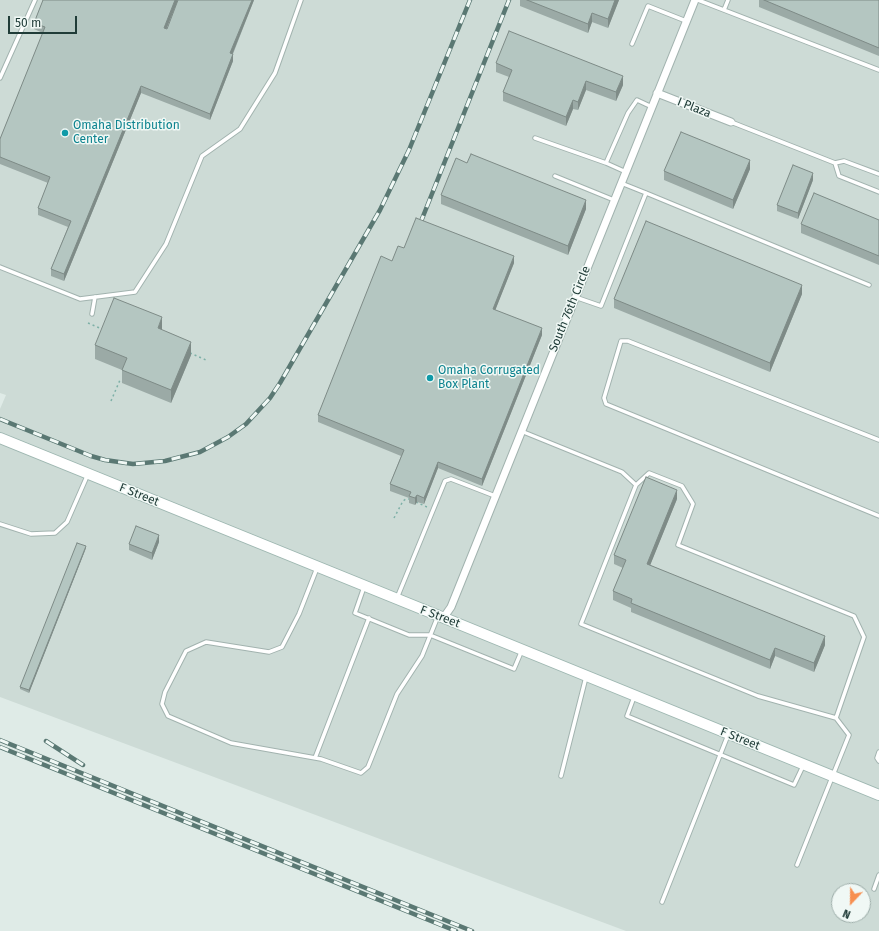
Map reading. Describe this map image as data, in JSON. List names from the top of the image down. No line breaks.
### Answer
{"streets":{"street":["I Plaza","South 76th Circle","F Street"]},"crossings":[["I Plaza","South 76th Circle"],["South 76th Circle","F Street"]],"places":["Omaha Distribution Center","Omaha Corrugated Box Plant"],"scale_bar":"50 m","north":"bottom"}
